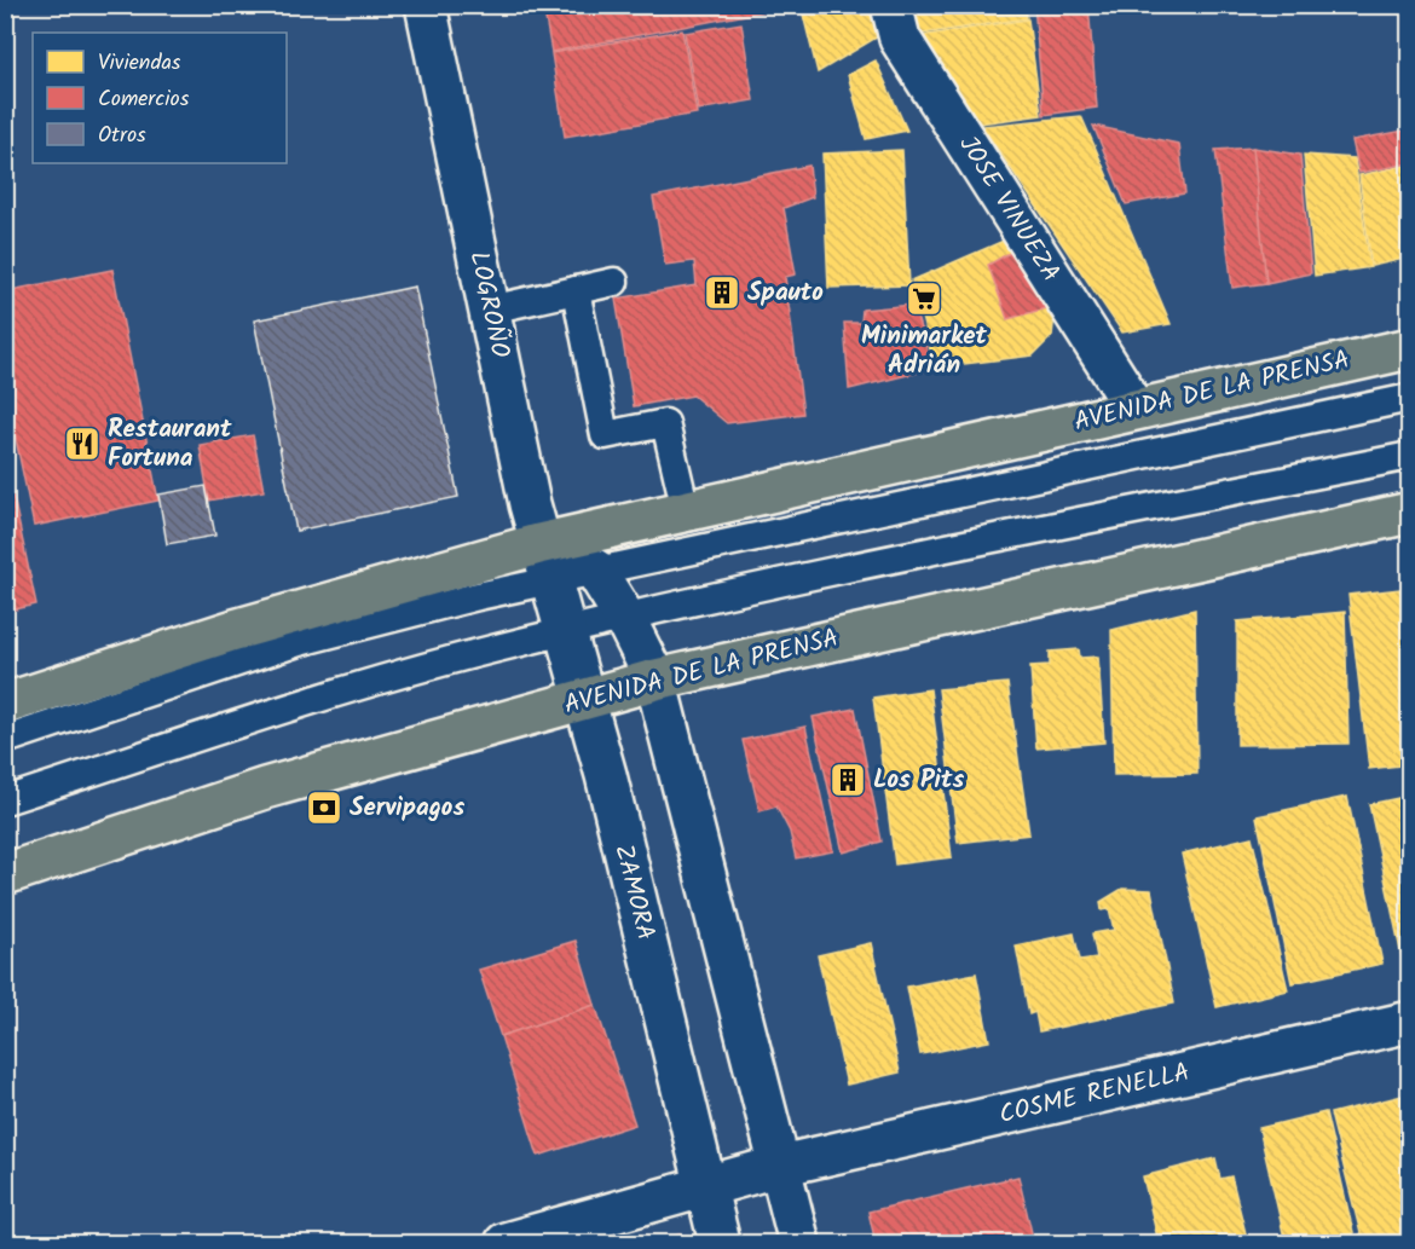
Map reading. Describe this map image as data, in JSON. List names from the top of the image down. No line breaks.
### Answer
{"streets":{"main road":["AVENIDA DE LA PRENSA"],"street":["JOSE VINUEZA","LOGROÑO","ZAMORA","COSME RENELLA"]},"crossings":[["JOSE VINUEZA","AVENIDA DE LA PRENSA"],["LOGROÑO","AVENIDA DE LA PRENSA"],["LOGROÑO","ZAMORA"],["AVENIDA DE LA PRENSA","ZAMORA"],["ZAMORA","COSME RENELLA"]],"places":{"building":["Spauto","Los Pits"],"supermarket":["Minimarket Adrián"],"restaurant":["Restaurant Fortuna"],"bank":["Servipagos"]},"legend":["Viviendas","Comercios","Otros"]}
